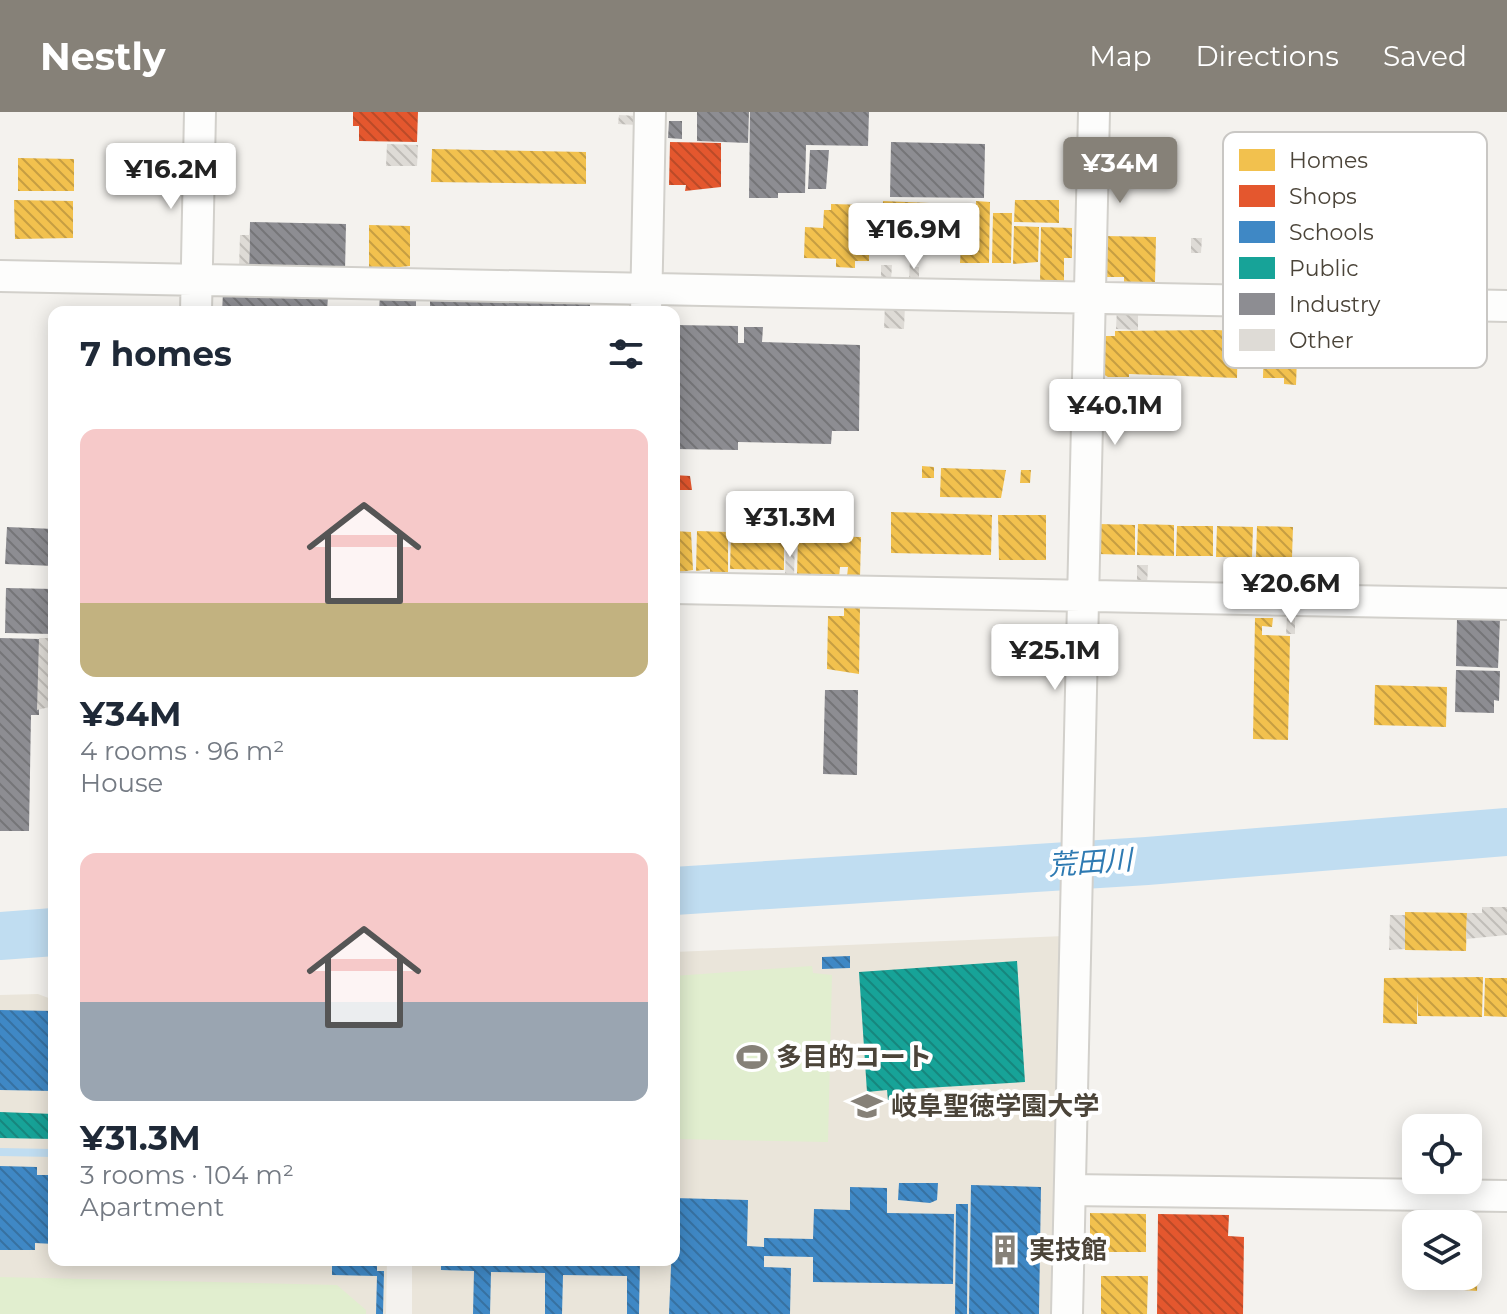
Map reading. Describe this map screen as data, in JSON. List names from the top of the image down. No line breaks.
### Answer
{"water":["荒田川"],"places":{"sports":["多目的コート"],"school or university":["岐阜聖徳学園大学"],"building":["実技館"]},"legend":["Homes","Shops","Schools","Public","Industry","Other"],"page":{"header":"Nestly","nav":["Map","Directions","Saved"],"price":["¥34M","¥16.2M","¥16.9M","¥40.1M","¥31.3M","¥20.6M","¥25.1M"],"heading":"7 homes","list":[{"name":"¥34M","note":"4 rooms · 96 m² · House"},{"name":"¥31.3M","note":"3 rooms · 104 m² · Apartment"}]}}
